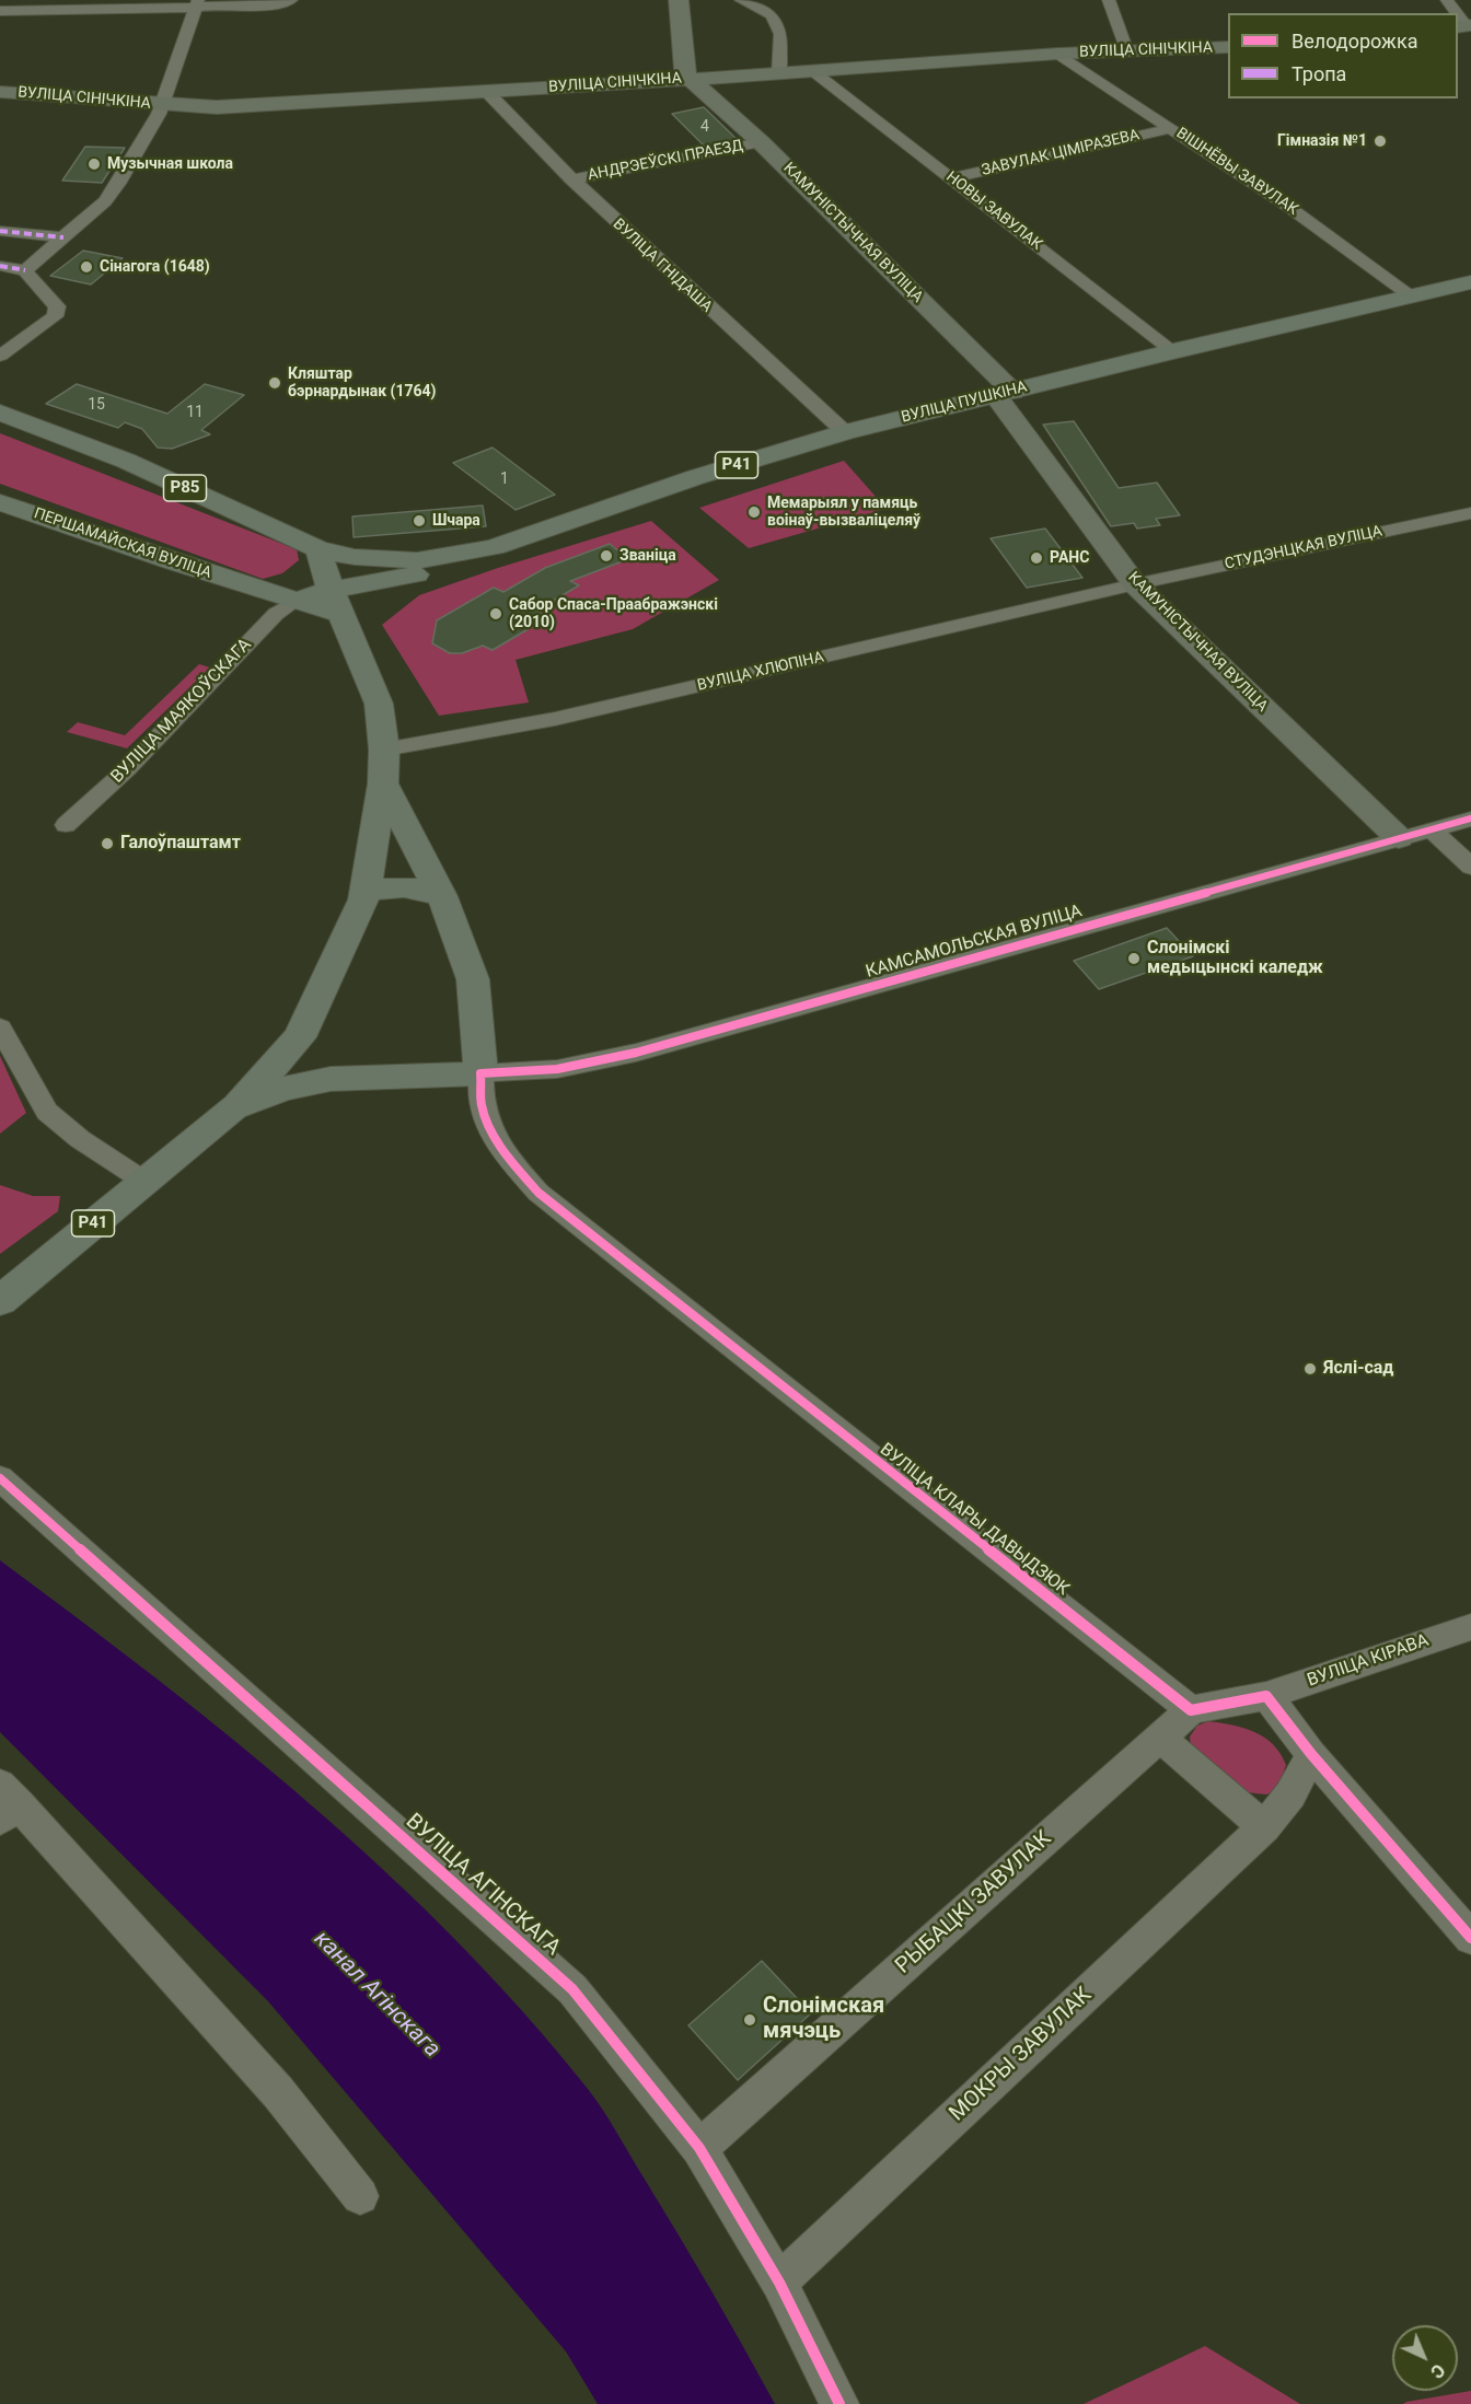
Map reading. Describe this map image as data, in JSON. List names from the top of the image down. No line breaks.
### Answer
{"streets":{"main road":["ВУЛІЦА ПУШКІНА","Р41","Р85","ПЕРШАМАЙСКАЯ ВУЛІЦА"],"street":["ВУЛІЦА СІНІЧКІНА","ЗАВУЛАК ЦІМІРАЗЕВА","АНДРЭЕЎСКІ ПРАЕЗД","ВІШНЁВЫ ЗАВУЛАК","НОВЫ ЗАВУЛАК","КАМУНІСТЫЧНАЯ ВУЛІЦА","ВУЛІЦА ГНІДАША","СТУДЭНЦКАЯ ВУЛІЦА","ВУЛІЦА ХЛЮПІНА","ВУЛІЦА МАЯКОЎСКАГА","КАМСАМОЛЬСКАЯ ВУЛІЦА","ВУЛІЦА КЛАРЫ ДАВЫДЗЮК","ВУЛІЦА КІРАВА","ВУЛІЦА АГІНСКАГА","РЫБАЦКІ ЗАВУЛАК","МОКРЫ ЗАВУЛАК"]},"crossings":[["ВУЛІЦА СІНІЧКІНА","ВІШНЁВЫ ЗАВУЛАК"],["ВУЛІЦА СІНІЧКІНА","НОВЫ ЗАВУЛАК"],["ВУЛІЦА СІНІЧКІНА","КАМУНІСТЫЧНАЯ ВУЛІЦА"],["ВУЛІЦА СІНІЧКІНА","ВУЛІЦА ГНІДАША"],["ЗАВУЛАК ЦІМІРАЗЕВА","ВІШНЁВЫ ЗАВУЛАК"],["ЗАВУЛАК ЦІМІРАЗЕВА","НОВЫ ЗАВУЛАК"],["АНДРЭЕЎСКІ ПРАЕЗД","КАМУНІСТЫЧНАЯ ВУЛІЦА"],["АНДРЭЕЎСКІ ПРАЕЗД","ВУЛІЦА ГНІДАША"],["ВІШНЁВЫ ЗАВУЛАК","ВУЛІЦА ПУШКІНА"],["НОВЫ ЗАВУЛАК","ВУЛІЦА ПУШКІНА"],["КАМУНІСТЫЧНАЯ ВУЛІЦА","ВУЛІЦА ПУШКІНА"],["КАМУНІСТЫЧНАЯ ВУЛІЦА","СТУДЭНЦКАЯ ВУЛІЦА"],["КАМУНІСТЫЧНАЯ ВУЛІЦА","ВУЛІЦА ХЛЮПІНА"],["КАМУНІСТЫЧНАЯ ВУЛІЦА","КАМСАМОЛЬСКАЯ ВУЛІЦА"],["ВУЛІЦА ГНІДАША","ВУЛІЦА ПУШКІНА"],["ВУЛІЦА ПУШКІНА","Р41"],["ВУЛІЦА ПУШКІНА","Р85"],["ВУЛІЦА ПУШКІНА","ПЕРШАМАЙСКАЯ ВУЛІЦА"],["Р41","Р85"],["Р41","ПЕРШАМАЙСКАЯ ВУЛІЦА"],["Р41","ВУЛІЦА ХЛЮПІНА"],["Р41","КАМСАМОЛЬСКАЯ ВУЛІЦА"],["Р41","ВУЛІЦА КЛАРЫ ДАВЫДЗЮК"],["Р85","ПЕРШАМАЙСКАЯ ВУЛІЦА"],["ПЕРШАМАЙСКАЯ ВУЛІЦА","ВУЛІЦА МАЯКОЎСКАГА"],["СТУДЭНЦКАЯ ВУЛІЦА","ВУЛІЦА ХЛЮПІНА"],["КАМСАМОЛЬСКАЯ ВУЛІЦА","ВУЛІЦА КЛАРЫ ДАВЫДЗЮК"],["ВУЛІЦА КЛАРЫ ДАВЫДЗЮК","РЫБАЦКІ ЗАВУЛАК"],["ВУЛІЦА АГІНСКАГА","РЫБАЦКІ ЗАВУЛАК"],["ВУЛІЦА АГІНСКАГА","МОКРЫ ЗАВУЛАК"]],"water":["канал Агінскага"],"places":["Гімназія №1","Музычная школа","Сінагога (1648)","Кляштар бэрнардынак (1764)","Мемарыял у памяць воінаў-вызваліцеляў","Шчара","Званіца","РАНС","Сабор Спаса-Праабражэнскі (2010)","Галоўпаштамт","Слонімскі медыцынскі каледж","Яслі-сад","Слонімская мячэць"],"house_numbers":["4","15","11","1"],"legend":["Велодорожка","Тропа"],"north":"bottom right"}
